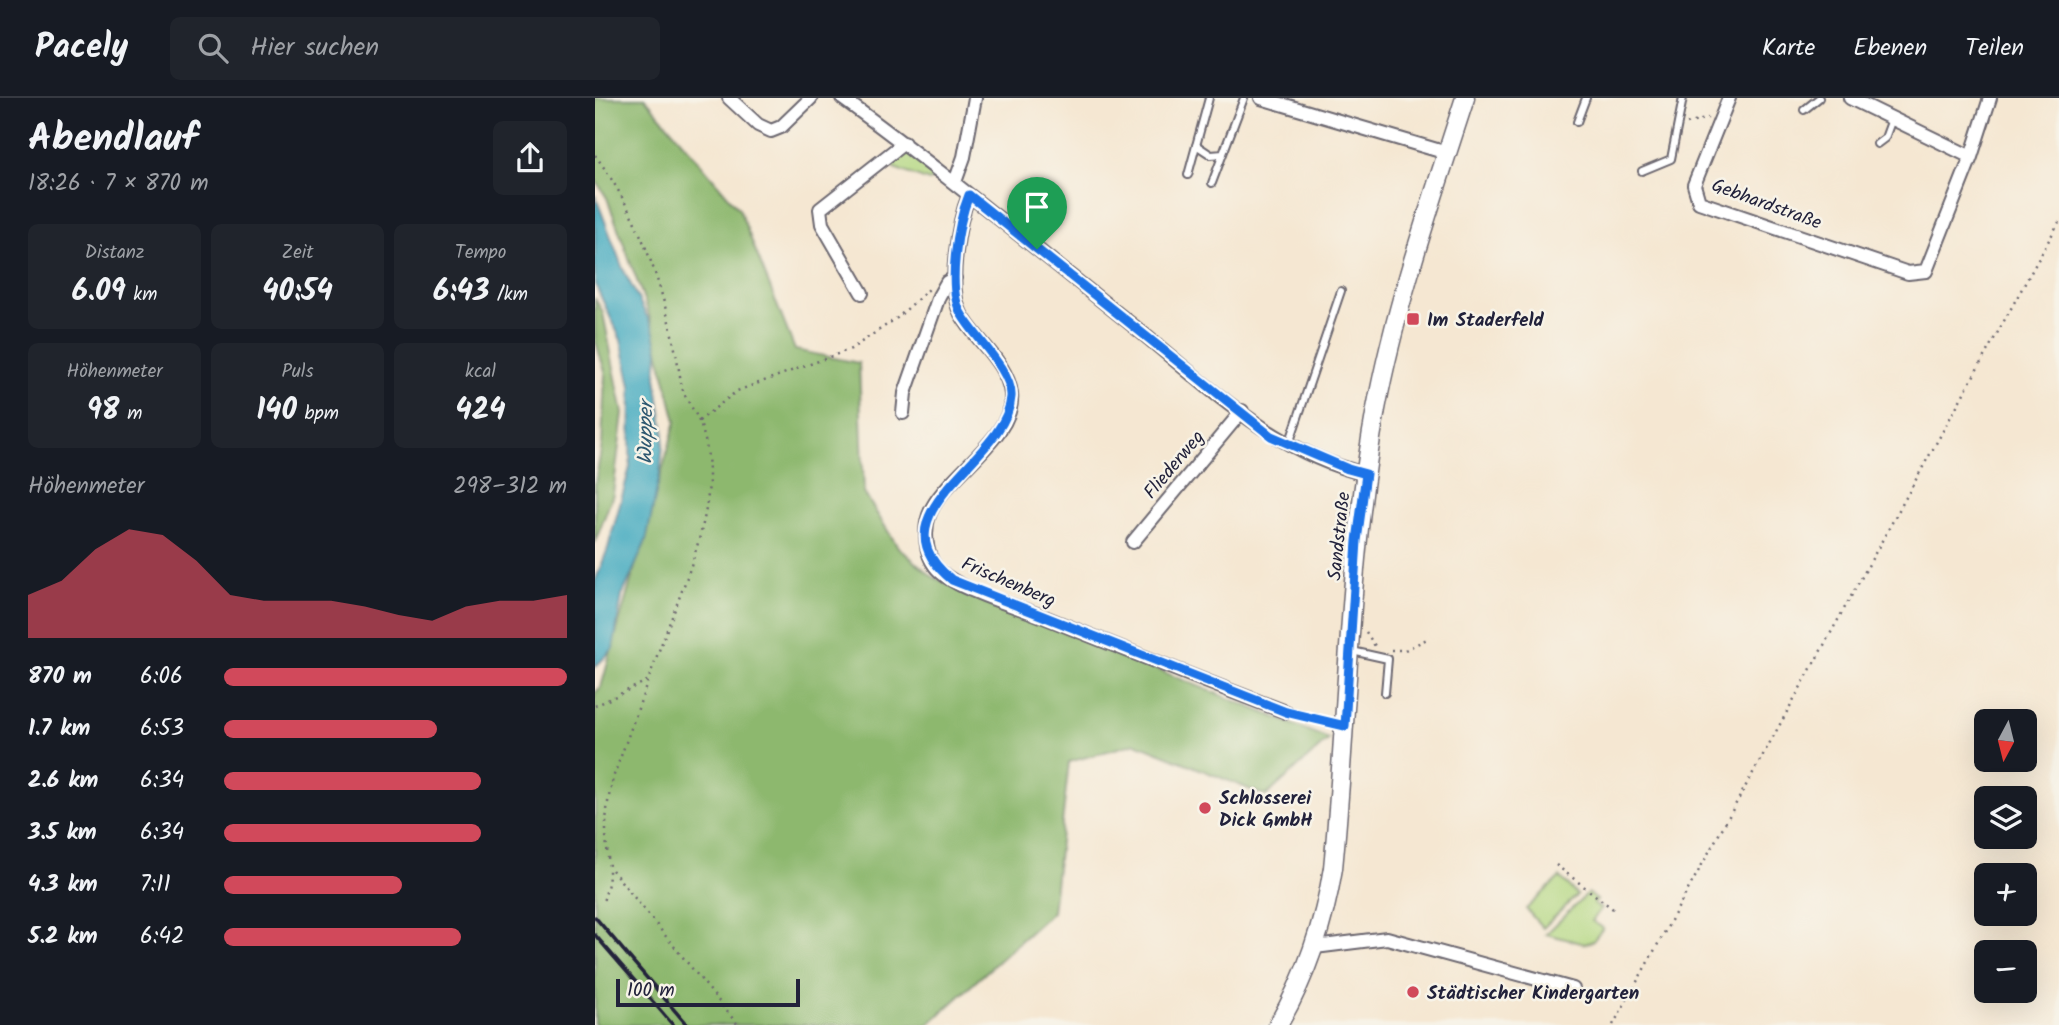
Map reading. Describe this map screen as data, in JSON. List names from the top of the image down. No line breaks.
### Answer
{"streets":{"street":["Gebhardstraße","Fliederweg","Sandstraße","Frischenberg"]},"water":["Wupper"],"places":{"transit":["Im Staderfeld"],"other":["Schlosserei Dick GmbH","Städtischer Kindergarten"]},"scale_bar":"100 m","north":"bottom","page":{"header":"Pacely","search":"Hier suchen","nav":["Karte","Ebenen","Teilen"],"heading":["Abendlauf","18:26 · 7 × 870 m"],"stats":[["Distanz","6.09 km"],["Zeit","40:54"],["Tempo","6:43 /km"],["Höhenmeter","98 m"],["Puls","140 bpm"],["kcal","424"]],"chart":["Höhenmeter","298–312 m"],"list":[{"name":"870 m","note":"6:06"},{"name":"1.7 km","note":"6:53"},{"name":"2.6 km","note":"6:34"},{"name":"3.5 km","note":"6:34"},{"name":"4.3 km","note":"7:11"},{"name":"5.2 km","note":"6:42"}],"map_buttons":["+","−"],"scale":"100 m"}}
